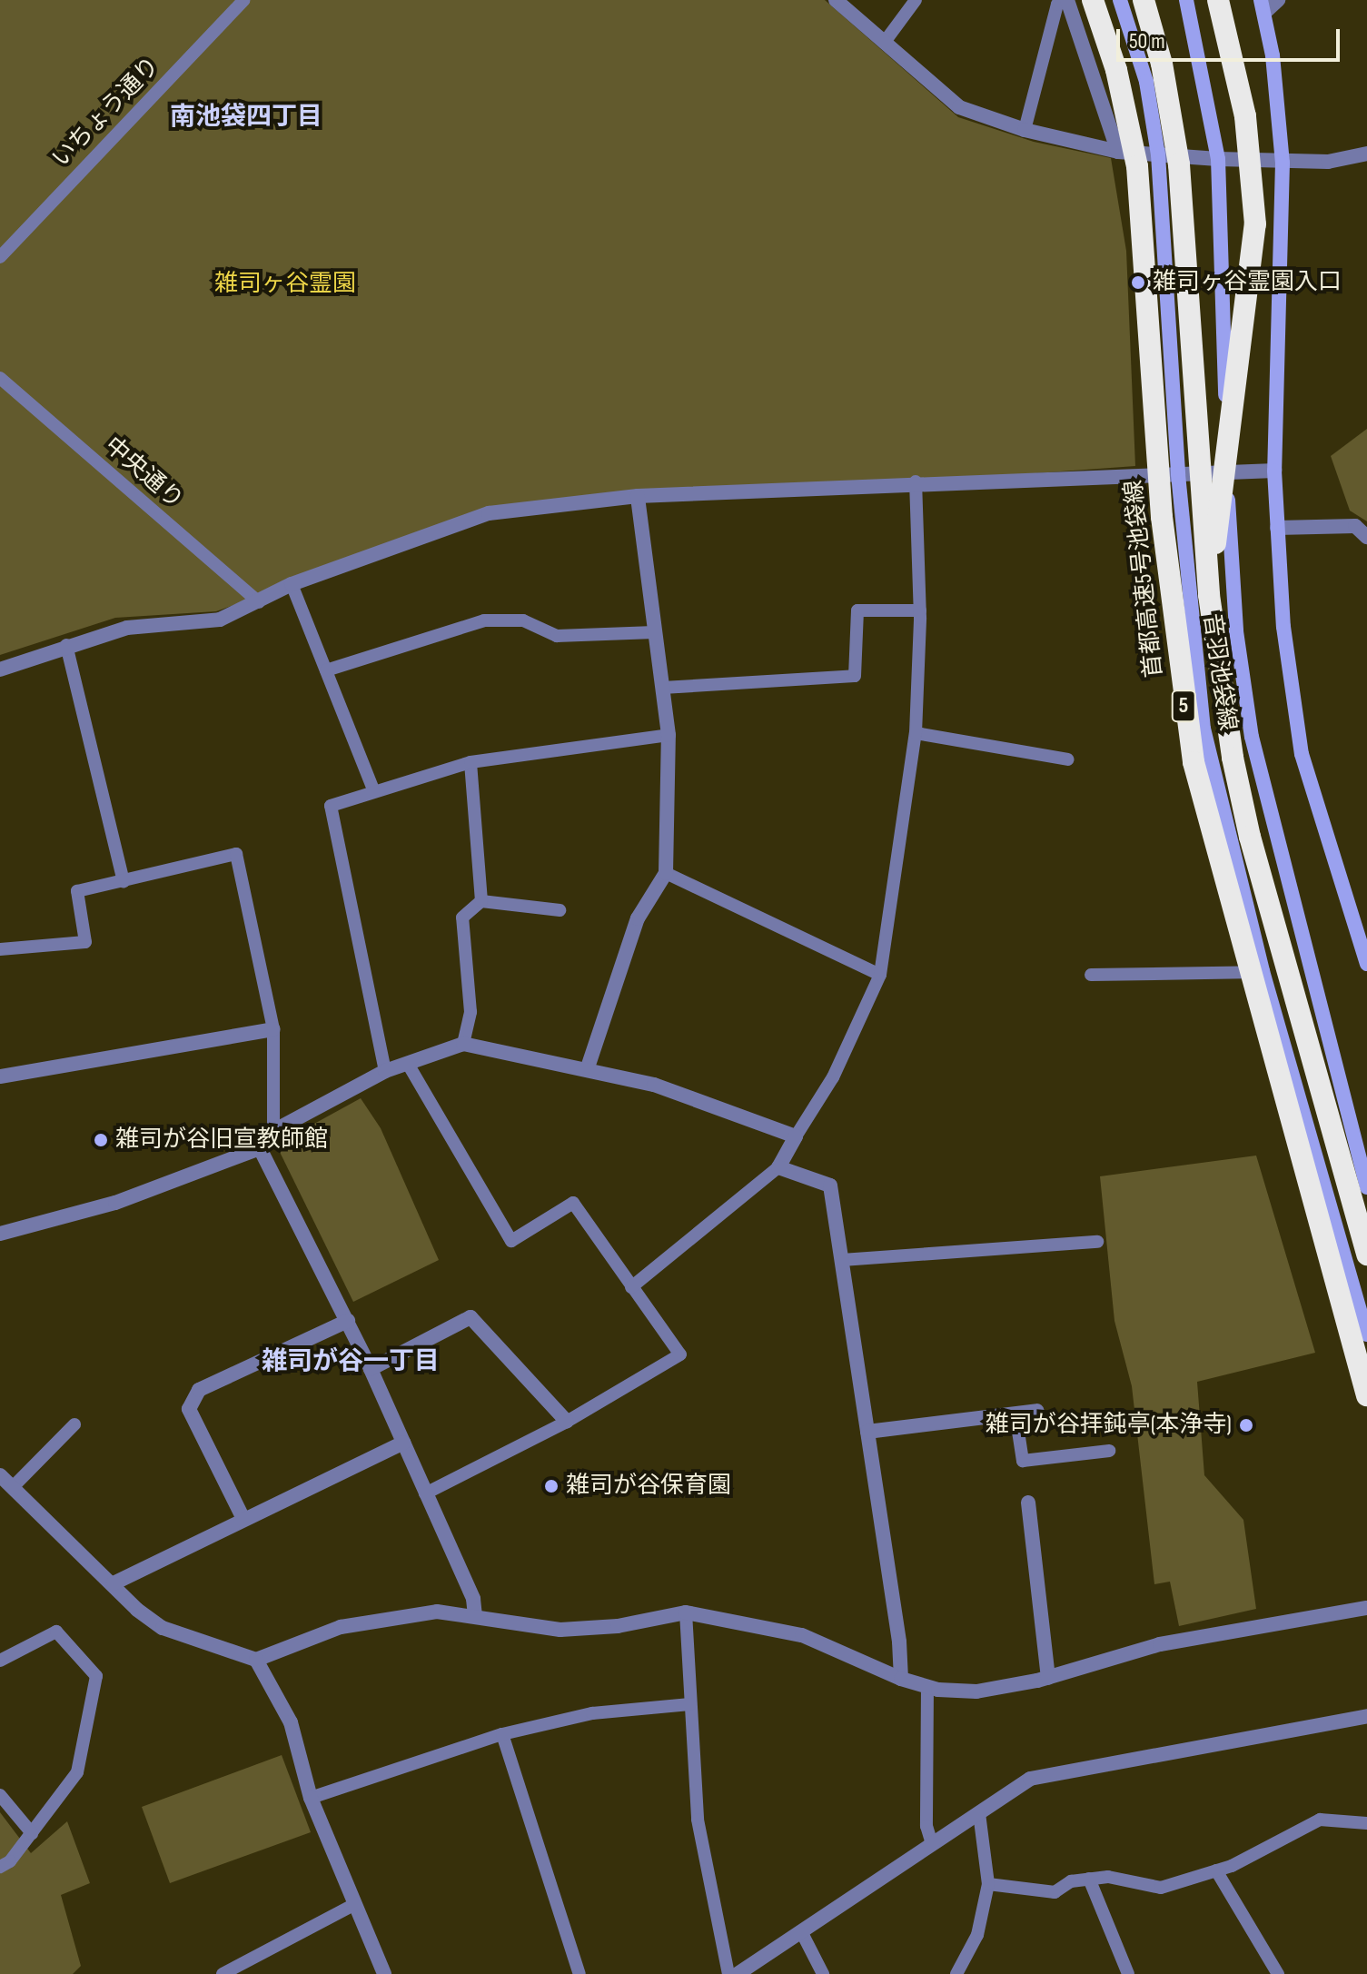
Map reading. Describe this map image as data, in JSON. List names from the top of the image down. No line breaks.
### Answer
{"streets":{"highway":["首都高速5号池袋線","5"],"main road":["音羽池袋線"],"lane":["いちょう通り","中央通り"]},"districts":["南池袋四丁目","雑司が谷一丁目"],"parks":["雑司ヶ谷霊園"],"places":["雑司ヶ谷霊園入口","雑司が谷旧宣教師館","雑司が谷拝鈍亭(本浄寺)","雑司が谷保育園"],"scale_bar":"50 m"}
